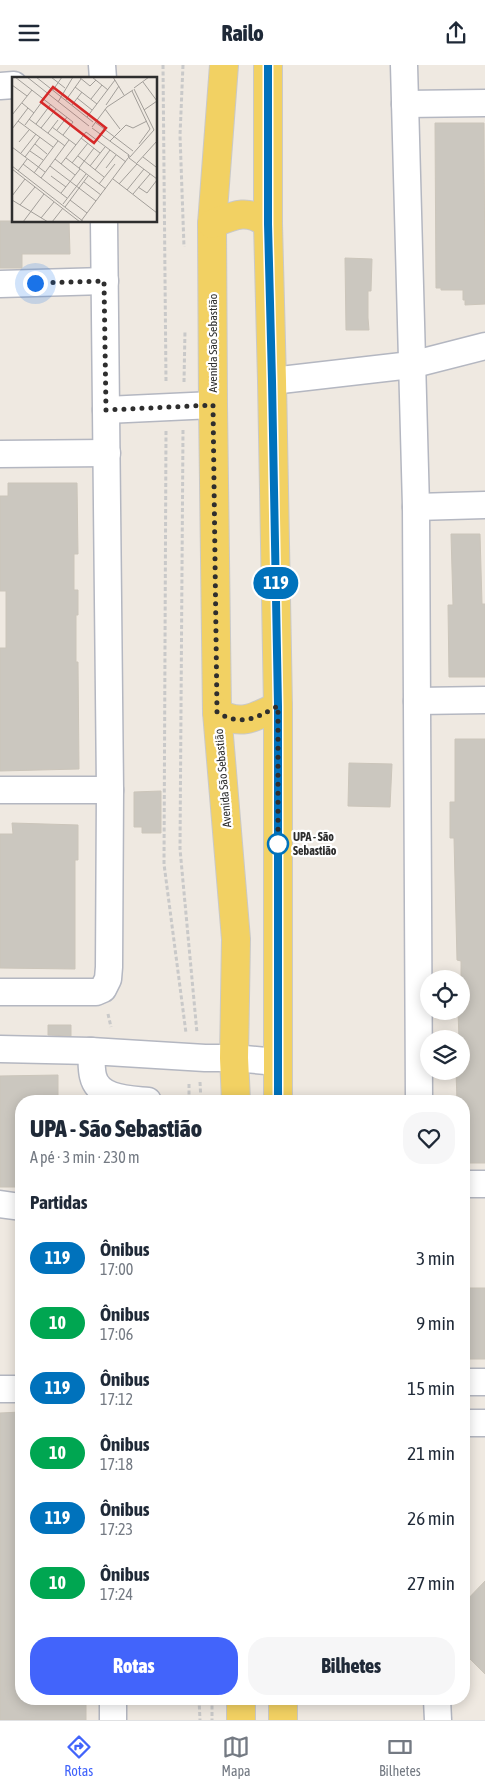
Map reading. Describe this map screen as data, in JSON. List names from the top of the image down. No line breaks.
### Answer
{"streets":{"main road":["Avenida São Sebastião"]},"places":["UPA - São Sebastião"],"lines":["bus line 119"],"page":{"header":"Railo","on_map":"119","heading":[["UPA - São Sebastião","A pé · 3 min · 230 m"],"Partidas"],"list":[{"mark":"119","name":"Ônibus","note":"17:00","value":"3 min"},{"mark":"10","name":"Ônibus","note":"17:06","value":"9 min"},{"mark":"119","name":"Ônibus","note":"17:12","value":"15 min"},{"mark":"10","name":"Ônibus","note":"17:18","value":"21 min"},{"mark":"119","name":"Ônibus","note":"17:23","value":"26 min"},{"mark":"10","name":"Ônibus","note":"17:24","value":"27 min"}],"buttons":["Rotas","Bilhetes"],"tabs":["Rotas","Mapa","Bilhetes"]}}
